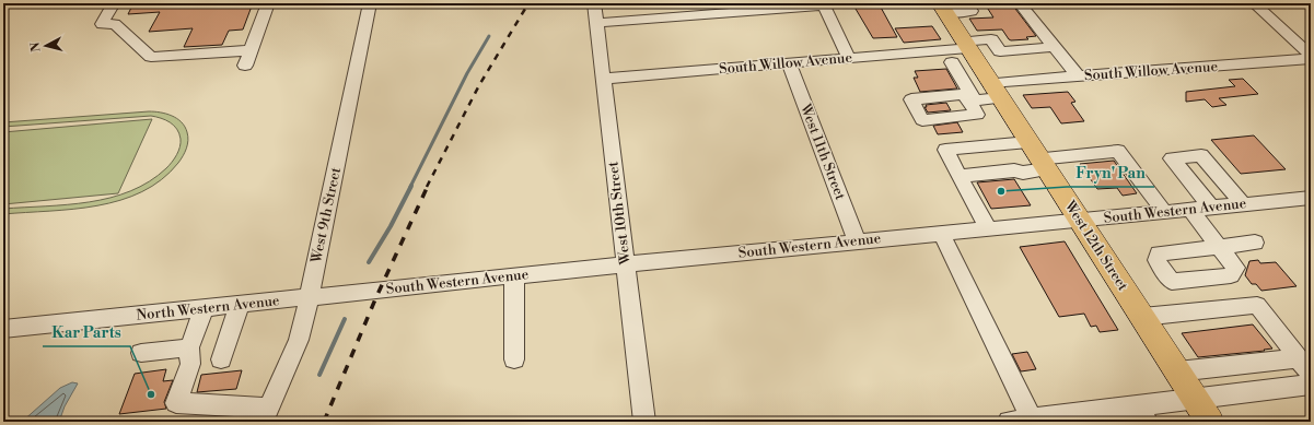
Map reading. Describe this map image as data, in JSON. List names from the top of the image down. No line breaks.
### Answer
{"streets":{"main road":["West 12th Street"],"street":["South Willow Avenue","West 11th Street","South Western Avenue","West 10th Street","West 9th Street","North Western Avenue"]},"crossings":[["South Willow Avenue","West 11th Street"],["South Willow Avenue","West 10th Street"],["South Willow Avenue","West 12th Street"],["West 11th Street","South Western Avenue"],["South Western Avenue","West 10th Street"],["South Western Avenue","West 9th Street"],["South Western Avenue","West 12th Street"],["South Western Avenue","North Western Avenue"],["West 9th Street","North Western Avenue"]],"places":["Fryn' Pan","Kar Parts"],"north":"left"}
